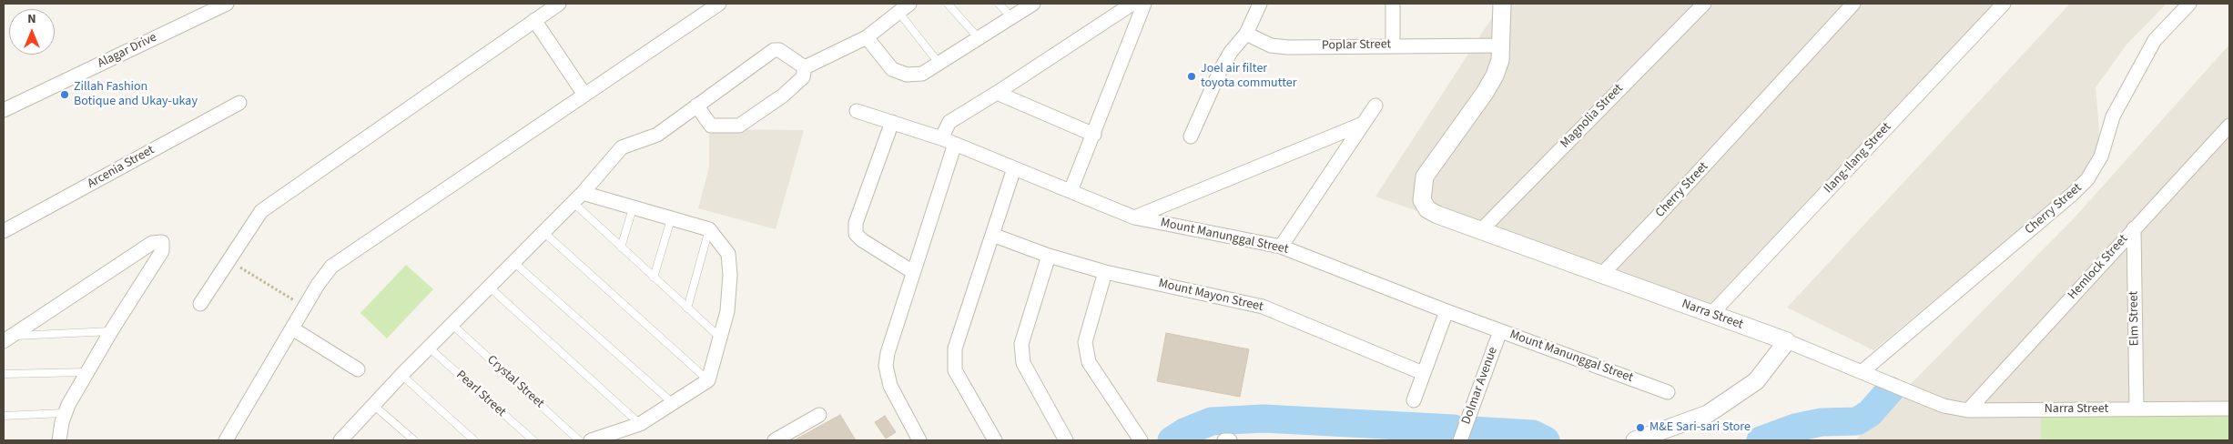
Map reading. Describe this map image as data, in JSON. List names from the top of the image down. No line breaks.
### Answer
{"streets":{"street":["Poplar Street","Alagar Drive","Magnolia Street","Ilang-Ilang Street","Arcenia Street","Cherry Street","Mount Manunggal Street","Hemlock Street","Mount Mayon Street","Narra Street","Elm Street","Dolmar Avenue"],"lane":["Crystal Street","Pearl Street"]},"crossings":[["Poplar Street","Narra Street"],["Magnolia Street","Narra Street"],["Ilang-Ilang Street","Narra Street"],["Cherry Street","Narra Street"],["Mount Manunggal Street","Dolmar Avenue"],["Hemlock Street","Narra Street"],["Hemlock Street","Elm Street"],["Narra Street","Elm Street"]],"places":["Joel air filter toyota commutter","Zillah Fashion Botique and Ukay-ukay","M&E Sari-sari Store"],"north":"top"}
